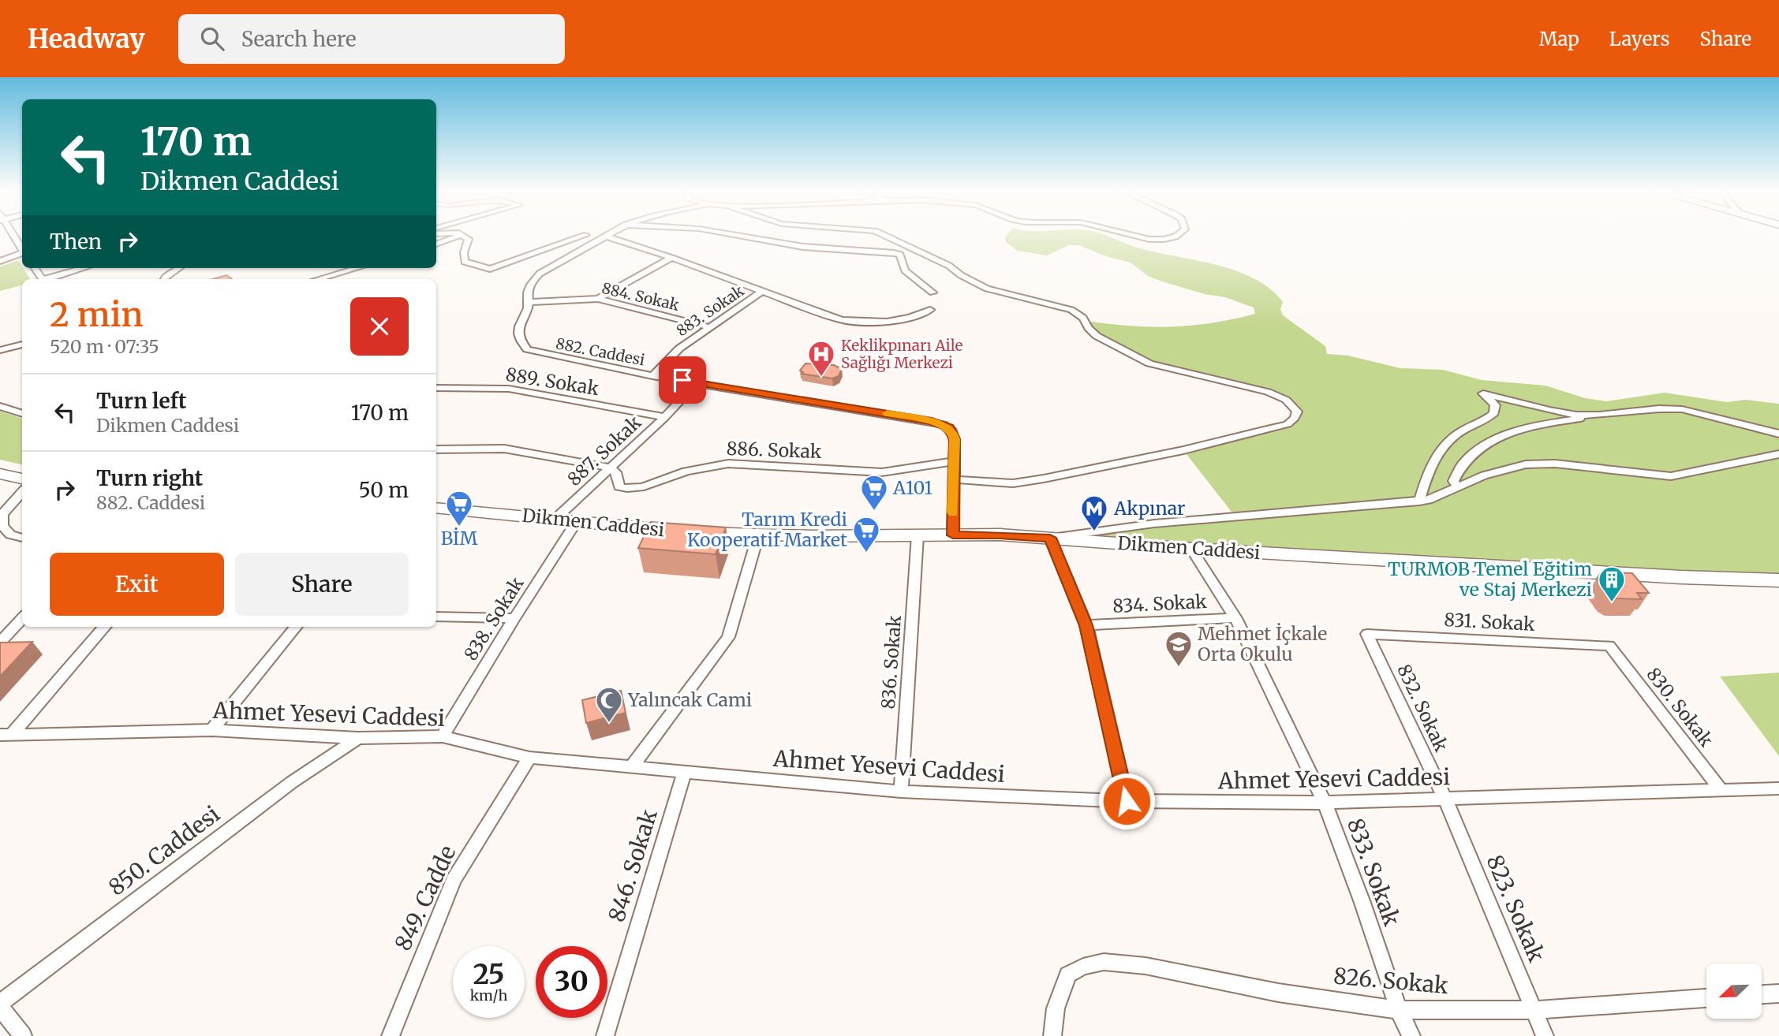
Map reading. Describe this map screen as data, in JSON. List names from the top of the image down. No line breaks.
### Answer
{"streets":{"main road":["Dikmen Caddesi"],"street":["884. Sokak","883. Sokak","882. Caddesi","889. Sokak","886. Sokak","887. Sokak","834. Sokak","838. Sokak","831. Sokak","836. Sokak","830. Sokak","832. Sokak","Ahmet Yesevi Caddesi","850. Caddesi","846. Sokak","833. Sokak","849. Cadde","823. Sokak","826. Sokak"]},"crossings":[["884. Sokak","883. Sokak"],["884. Sokak","882. Caddesi"],["883. Sokak","882. Caddesi"],["882. Caddesi","886. Sokak"],["882. Caddesi","887. Sokak"],["882. Caddesi","Dikmen Caddesi"],["889. Sokak","887. Sokak"],["886. Sokak","887. Sokak"],["887. Sokak","Dikmen Caddesi"],["Dikmen Caddesi","838. Sokak"],["Dikmen Caddesi","836. Sokak"],["Dikmen Caddesi","833. Sokak"],["834. Sokak","833. Sokak"],["838. Sokak","Ahmet Yesevi Caddesi"],["831. Sokak","830. Sokak"],["831. Sokak","832. Sokak"],["836. Sokak","Ahmet Yesevi Caddesi"],["830. Sokak","Ahmet Yesevi Caddesi"],["832. Sokak","Ahmet Yesevi Caddesi"],["832. Sokak","823. Sokak"],["Ahmet Yesevi Caddesi","850. Caddesi"],["Ahmet Yesevi Caddesi","846. Sokak"],["Ahmet Yesevi Caddesi","833. Sokak"],["Ahmet Yesevi Caddesi","849. Cadde"],["Ahmet Yesevi Caddesi","823. Sokak"],["833. Sokak","826. Sokak"],["823. Sokak","826. Sokak"]],"places":{"hospital":["Keklikpınarı Aile Sağlığı Merkezi"],"supermarket":["A101","BİM","Tarım Kredi Kooperatif Market"],"metro station":["Akpınar"],"building":["TURMOB Temel Eğitim ve Staj Merkezi"],"school or university":["Mehmet İçkale Orta Okulu"],"mosque":["Yalıncak Cami"]},"north":"bottom left","page":{"header":"Headway","search":"Search here","nav":["Map","Layers","Share"],"turn":["170 m","Dikmen Caddesi"],"then":"Then","heading":["2 min","520 m · 07:35"],"list":[{"name":"Turn left","note":"Dikmen Caddesi","value":"170 m"},{"name":"Turn right","note":"882. Caddesi","value":"50 m"}],"buttons":["Exit","Share"],"speed":"25 km/h","limit":"30"}}
